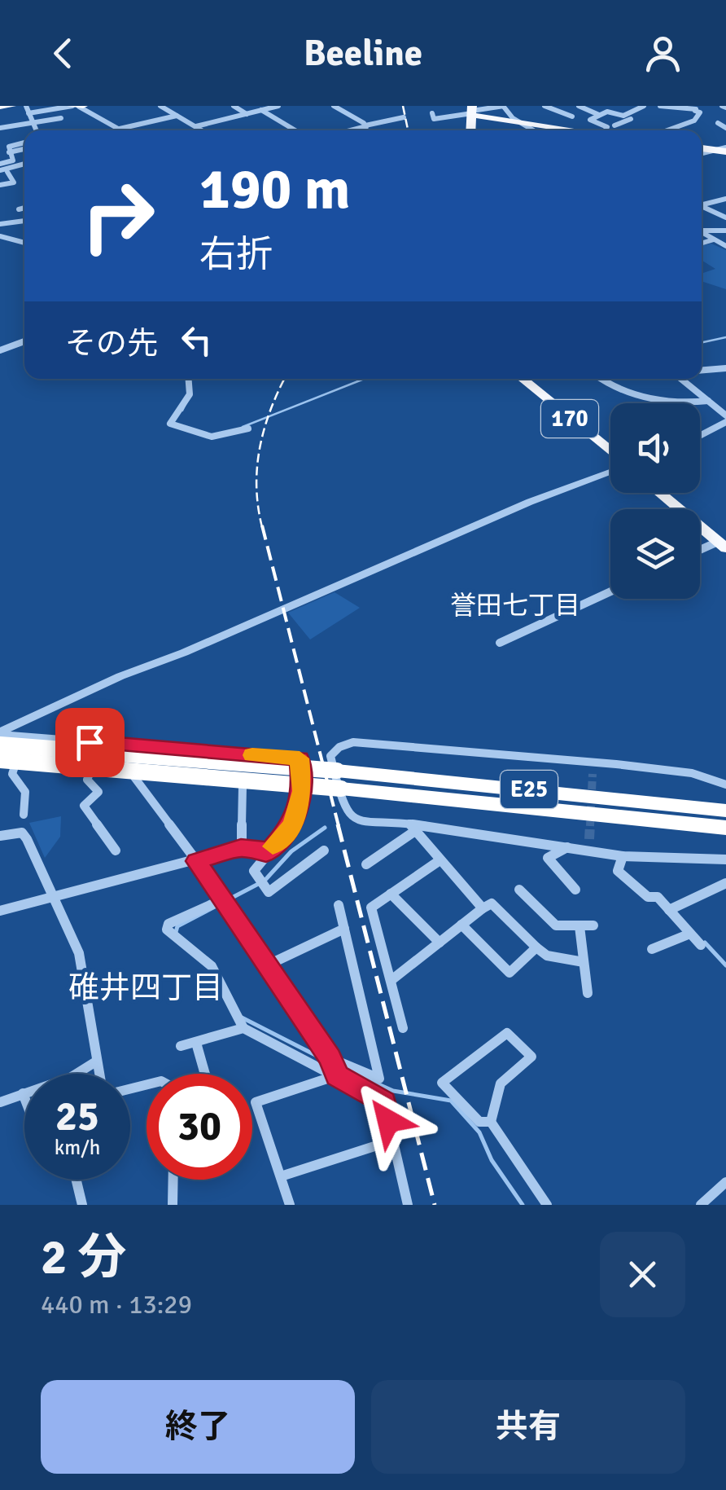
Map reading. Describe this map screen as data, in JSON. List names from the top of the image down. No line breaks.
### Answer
{"streets":{"highway":["170","E25"]},"districts":["誉田七丁目","碓井四丁目"],"page":{"header":"Beeline","turn":["190 m","右折"],"then":"その先","speed":"25 km/h","limit":"30","heading":["2 分","440 m · 13:29"],"buttons":["終了","共有"]}}
